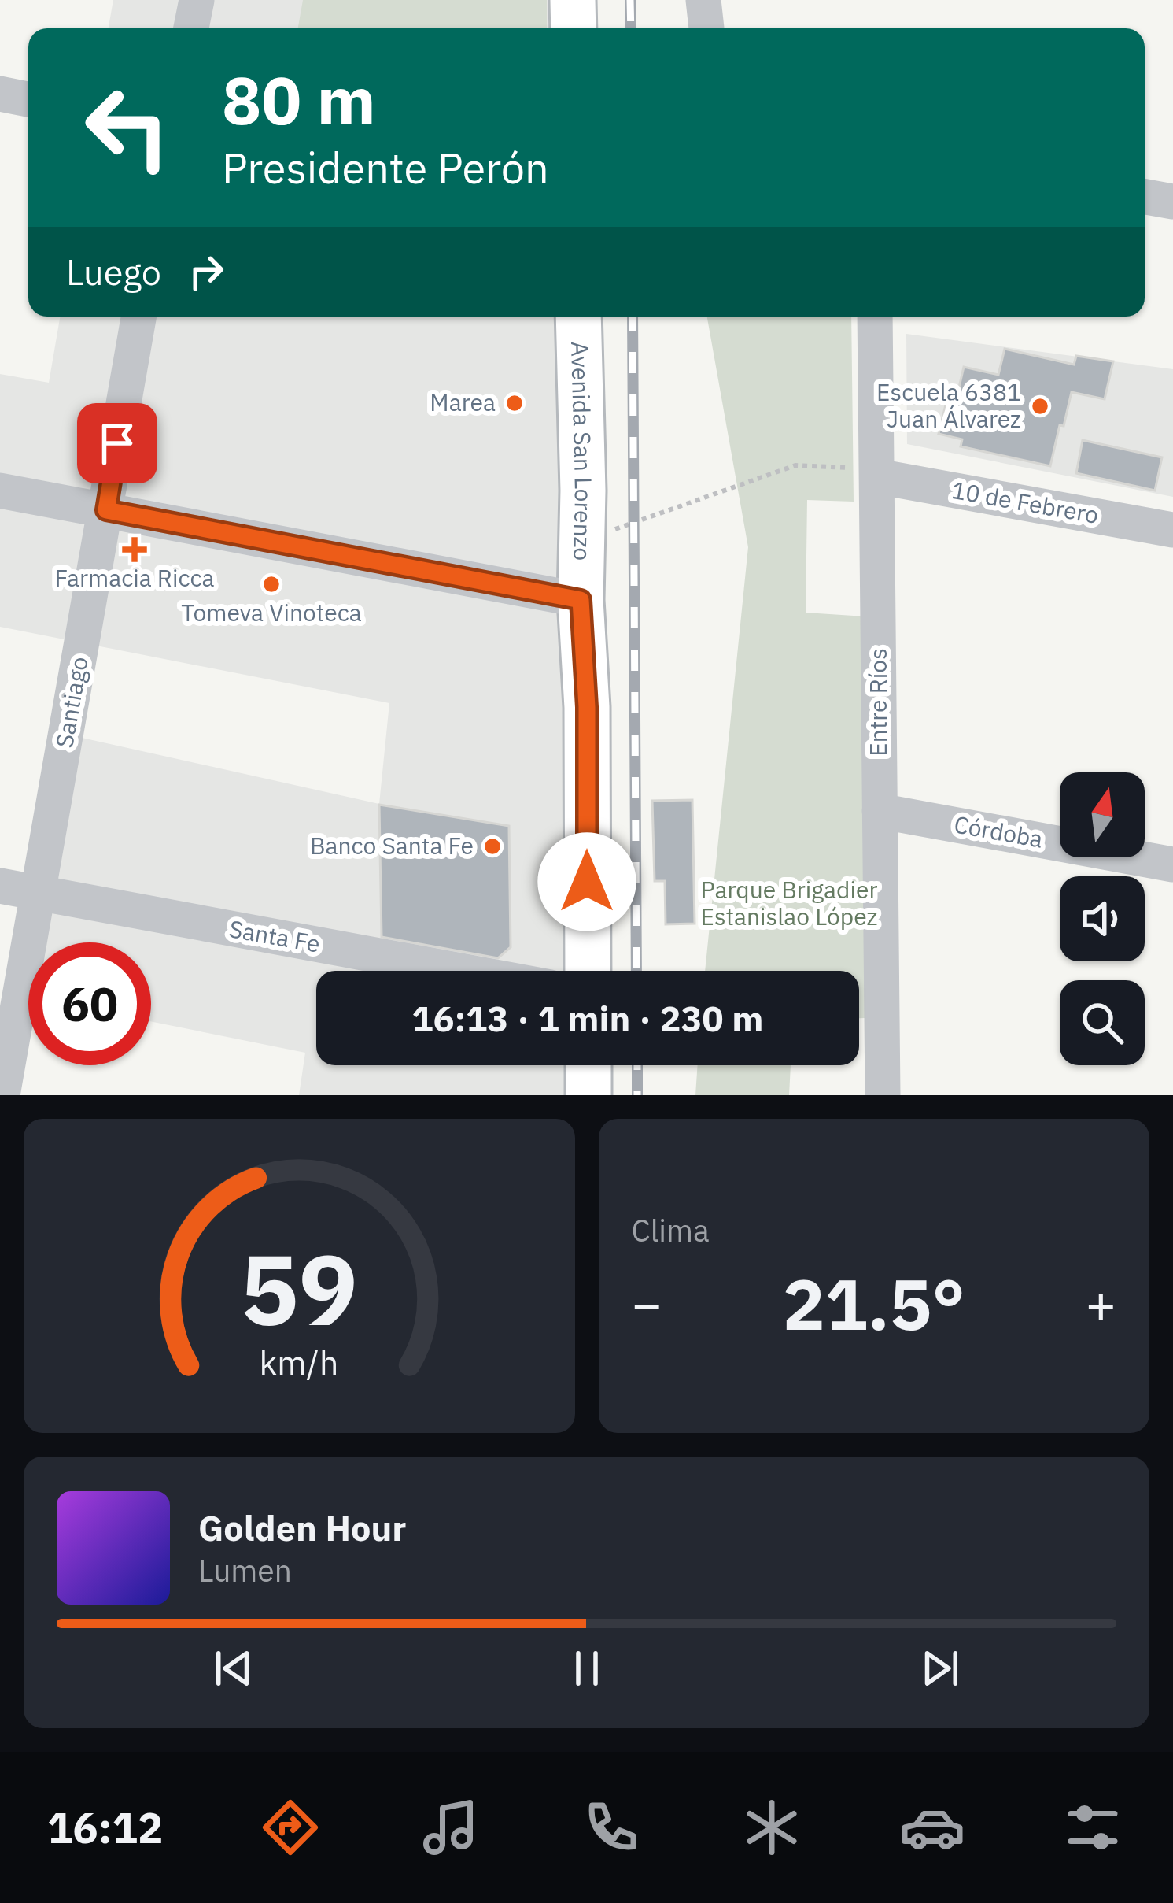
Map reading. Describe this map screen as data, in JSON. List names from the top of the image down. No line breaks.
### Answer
{"streets":{"main road":["Avenida San Lorenzo"],"street":["10 de Febrero","Santiago","Entre Ríos","Córdoba","Santa Fe"]},"crossings":[["10 de Febrero","Entre Ríos"],["Santiago","Santa Fe"],["Entre Ríos","Córdoba"]],"parks":["Parque Brigadier Estanislao López"],"places":{"other":["Marea","Escuela 6381 Juan Álvarez","Tomeva Vinoteca","Banco Santa Fe"],"health":["Farmacia Ricca"]},"north":"top","page":{"turn":["80 m","Presidente Perón"],"then":"Luego","limit":"60","trip":"16:13 · 1 min · 230 m","tile":"Clima","heat":["−","21.5°","+"],"song":["Golden Hour","Lumen"],"tabs":"16:12","gauge":["59","km/h"]}}
